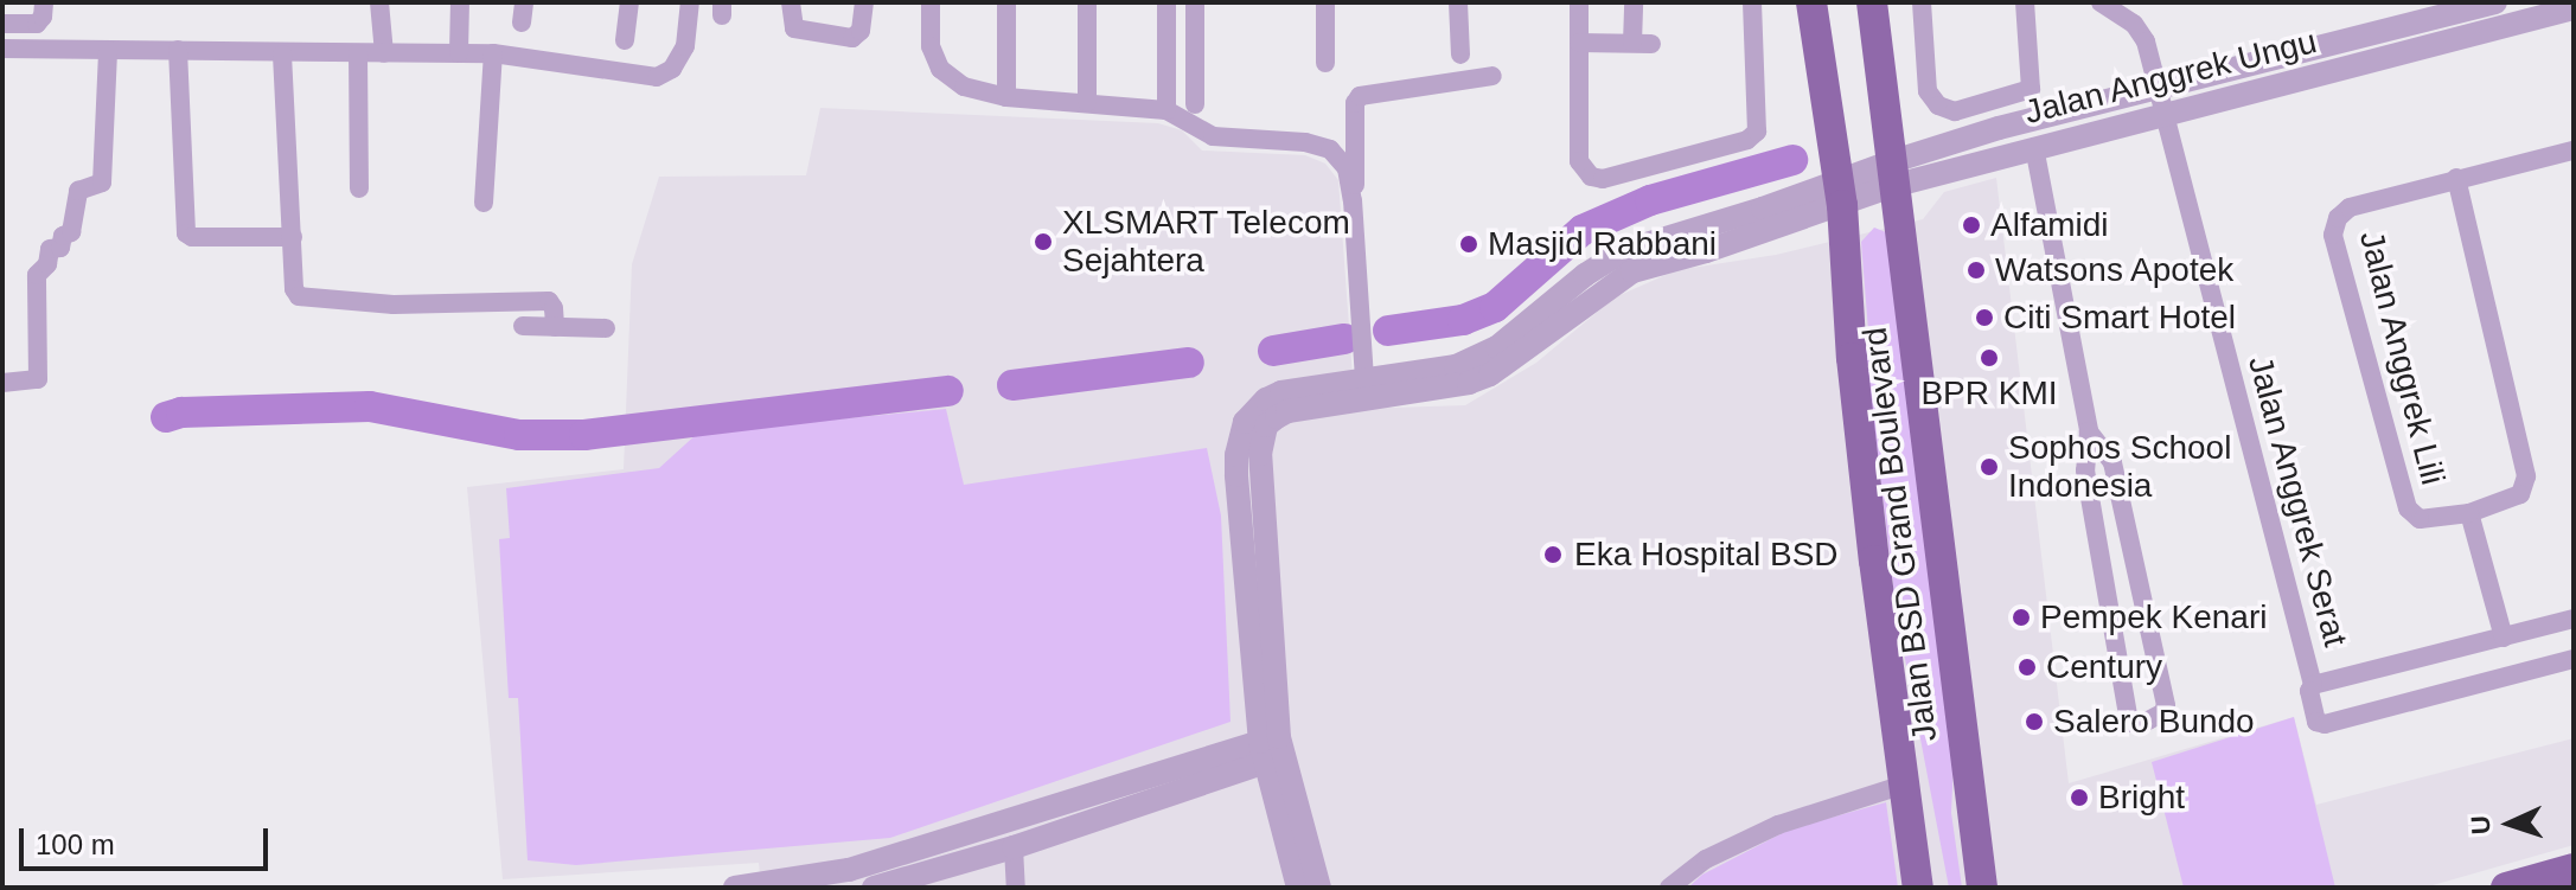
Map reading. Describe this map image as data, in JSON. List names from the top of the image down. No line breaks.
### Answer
{"streets":{"main road":["Jalan BSD Grand Boulevard"],"street":["Jalan Anggrek Ungu","Jalan Anggrek Lili","Jalan Anggrek Serat"]},"crossings":[["Jalan Anggrek Ungu","Jalan Anggrek Serat"],["Jalan Anggrek Ungu","Jalan BSD Grand Boulevard"]],"places":["Alfamidi","XLSMART Telecom Sejahtera","Masjid Rabbani","Watsons Apotek","Citi Smart Hotel","BPR KMI","Sophos School Indonesia","Eka Hospital BSD","Pempek Kenari","Century","Salero Bundo","Bright"],"scale_bar":"100 m","north":"left"}
